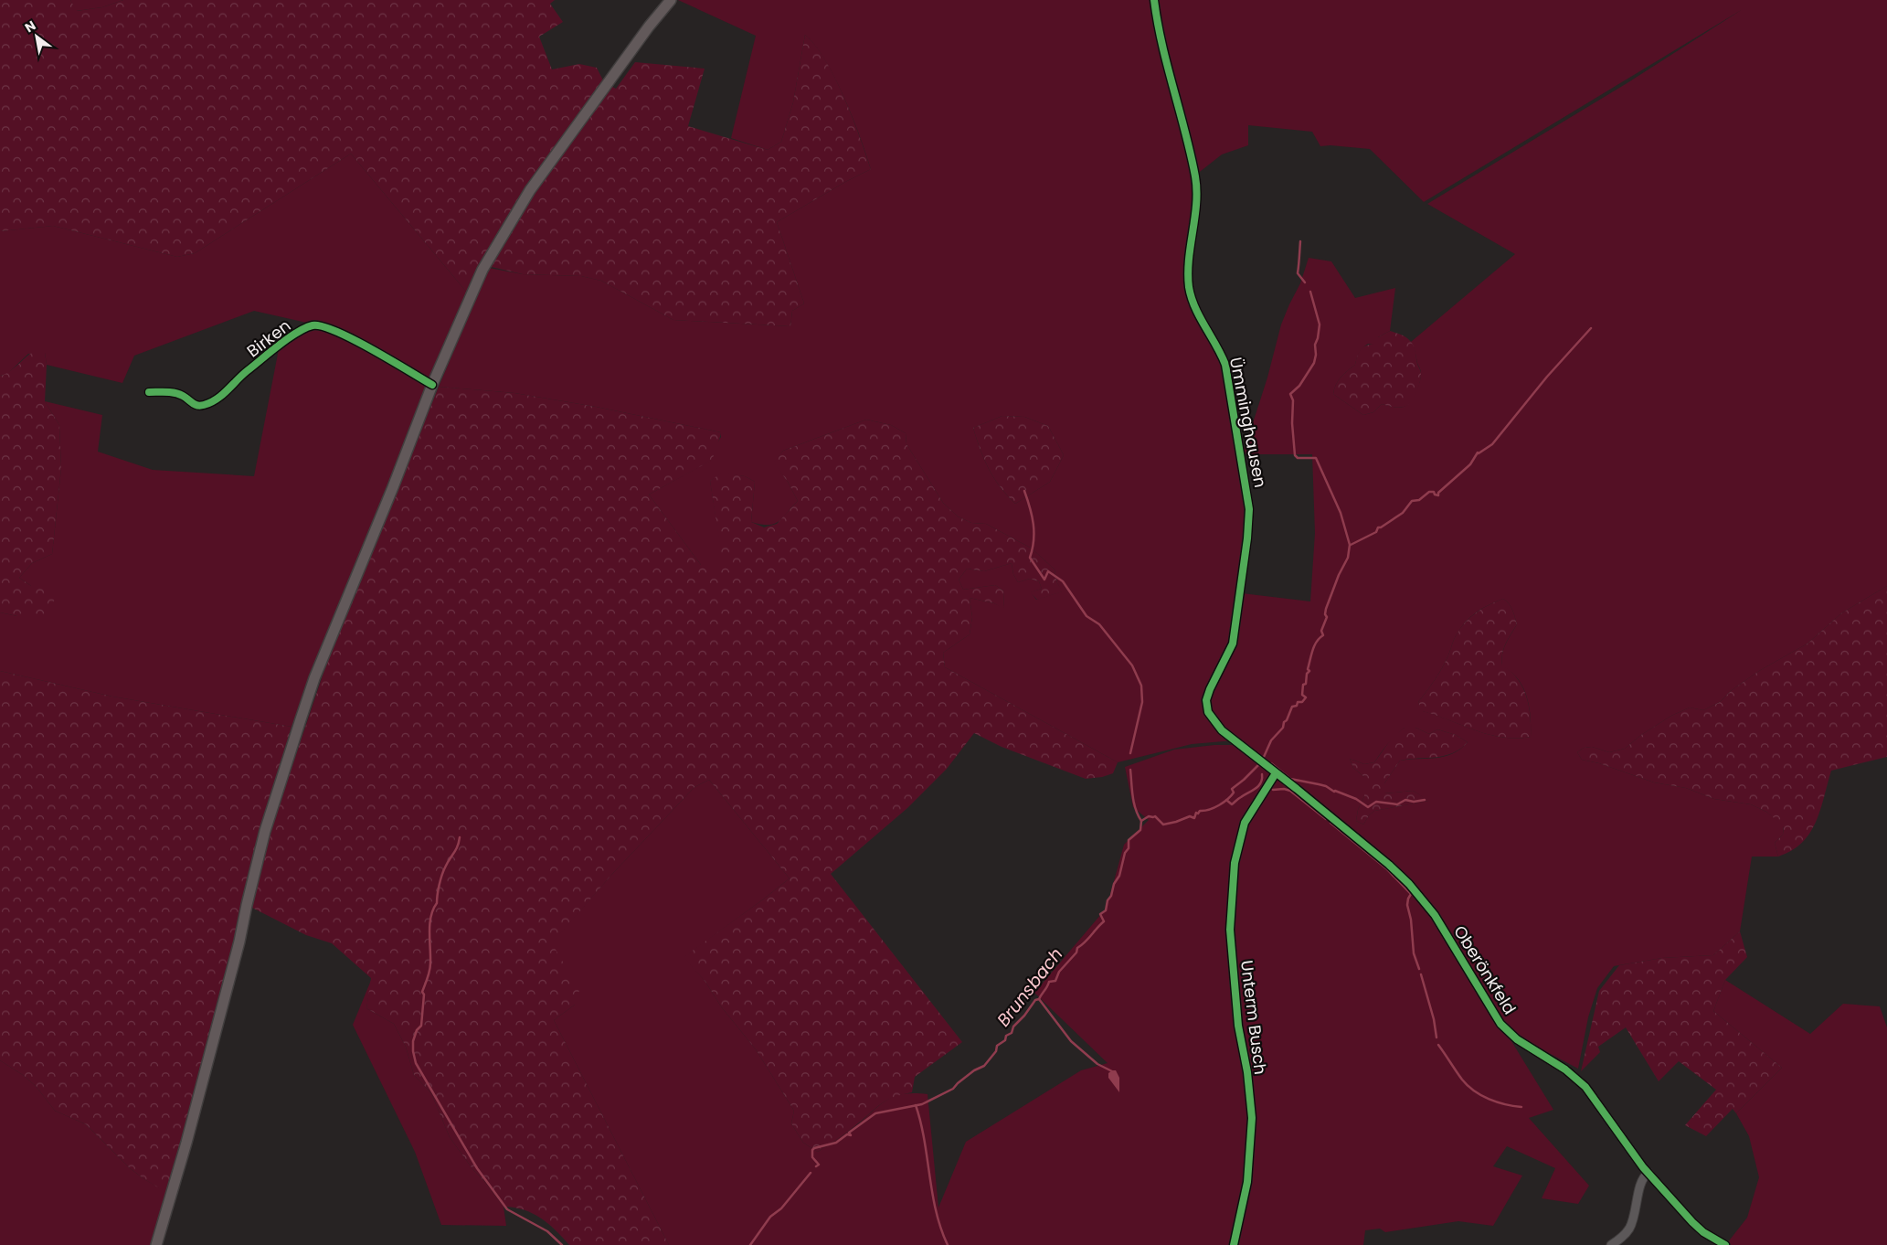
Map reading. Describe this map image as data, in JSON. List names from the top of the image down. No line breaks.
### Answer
{"streets":{"street":["Birken","Ümminghausen","Oberönkfeld","Unterm Busch"]},"crossings":[["Ümminghausen","Oberönkfeld"],["Oberönkfeld","Unterm Busch"]],"water":["Brunsbach"],"north":"top left"}
